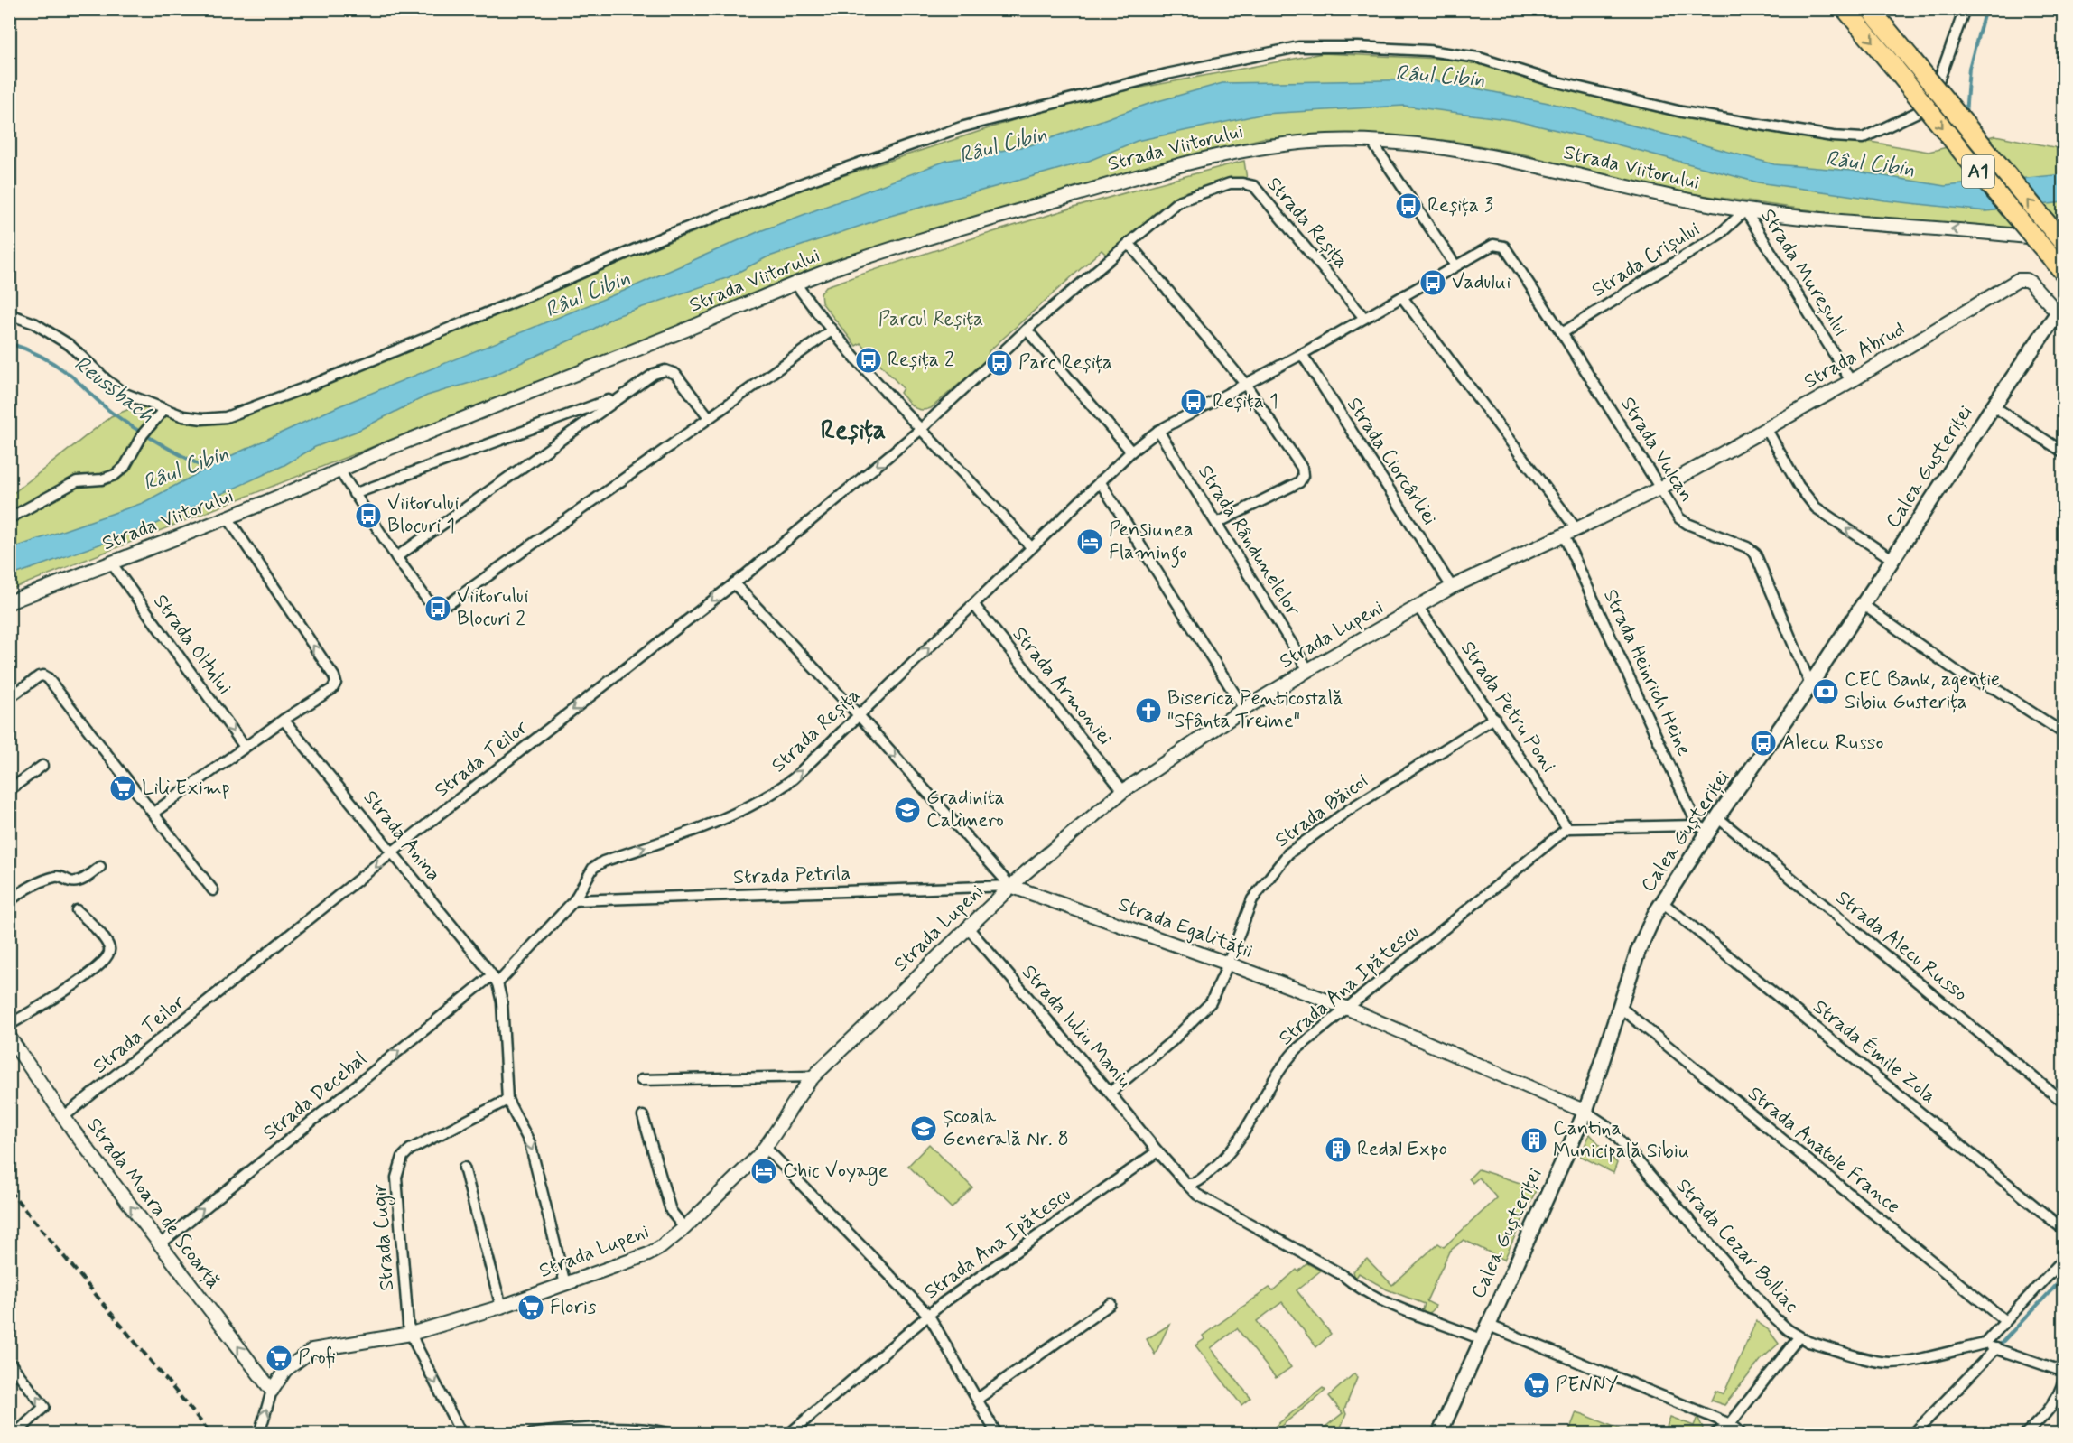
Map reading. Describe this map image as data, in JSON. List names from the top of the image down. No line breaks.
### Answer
{"streets":{"highway":["A1"],"main road":["Calea Gușteriței"],"street":["Strada Viitorului","Strada Reșița","Strada Crișului","Strada Mureșului","Strada Abrud","Strada Vulcan","Strada Ciorcârliei","Strada Rândunelelor","Strada Lupeni","Strada Oltului","Strada Heinrich Heine","Strada Armoniei","Strada Petru Poni","Strada Teilor","Strada Băicoi","Strada Anina","Strada Petrila","Strada Egalității","Strada Alecu Russo","Strada Ana Ipătescu","Strada Iuliu Maniu","Strada Émile Zola","Strada Decebal","Strada Anatole France","Strada Moara de Scoarță","Strada Cugir","Strada Cezar Bolliac"]},"crossings":[["Strada Viitorului","A1"],["Strada Viitorului","Strada Crișului"],["Strada Viitorului","Strada Mureșului"],["Strada Viitorului","Strada Oltului"],["Strada Reșița","Strada Vulcan"],["Strada Reșița","Strada Ciorcârliei"],["Strada Reșița","Strada Rândunelelor"],["Strada Reșița","Strada Armoniei"],["Strada Reșița","Strada Teilor"],["Strada Reșița","Strada Anina"],["Strada Reșița","Strada Petrila"],["Strada Reșița","Strada Decebal"],["Strada Crișului","Strada Mureșului"],["Strada Crișului","Strada Vulcan"],["Strada Mureșului","Strada Abrud"],["Strada Abrud","Strada Vulcan"],["Strada Abrud","Calea Gușteriței"],["Strada Abrud","Strada Lupeni"],["Strada Vulcan","Calea Gușteriței"],["Strada Vulcan","Strada Lupeni"],["Strada Ciorcârliei","Strada Lupeni"],["Calea Gușteriței","Strada Heinrich Heine"],["Calea Gușteriței","Strada Egalității"],["Calea Gușteriței","Strada Alecu Russo"],["Calea Gușteriței","Strada Émile Zola"],["Calea Gușteriței","Strada Anatole France"],["Calea Gușteriței","Strada Cezar Bolliac"],["Strada Rândunelelor","Strada Lupeni"],["Strada Lupeni","Strada Heinrich Heine"],["Strada Lupeni","Strada Armoniei"],["Strada Lupeni","Strada Petru Poni"],["Strada Lupeni","Strada Petrila"],["Strada Lupeni","Strada Egalității"],["Strada Lupeni","Strada Iuliu Maniu"],["Strada Lupeni","Strada Moara de Scoarță"],["Strada Lupeni","Strada Cugir"],["Strada Petru Poni","Strada Băicoi"],["Strada Petru Poni","Strada Ana Ipătescu"],["Strada Teilor","Strada Anina"],["Strada Teilor","Strada Moara de Scoarță"],["Strada Băicoi","Strada Egalității"],["Strada Băicoi","Strada Iuliu Maniu"],["Strada Anina","Strada Decebal"],["Strada Petrila","Strada Egalității"],["Strada Egalității","Strada Ana Ipătescu"],["Strada Egalității","Strada Cezar Bolliac"],["Strada Ana Ipătescu","Strada Iuliu Maniu"],["Strada Decebal","Strada Moara de Scoarță"]],"one_way":["Strada Oltului","Strada Teilor","Strada Decebal","Strada Moara de Scoarță"],"districts":["Reșița"],"water":["Râul Cibin","Reussbach"],"parks":["Parcul Reșița"],"places":{"bus stop":["Reșița 3","Vadului","Reșița 2","Parc Reșița","Reșița 1","Viitorului Blocuri 1","Viitorului Blocuri 2","Alecu Russo"],"hotel":["Pensiunea Flamingo","Chic Voyage"],"bank":["CEC Bank, agenție Sibiu Gusterița"],"church":["Biserica Penticostală \"Sfânta Treime\""],"supermarket":["Lili Eximp","Floris","Profi","PENNY"],"school or university":["Gradinita Calimero","Școala Generală Nr. 8"],"building":["Cantina Municipală Sibiu","Redal Expo"]}}
